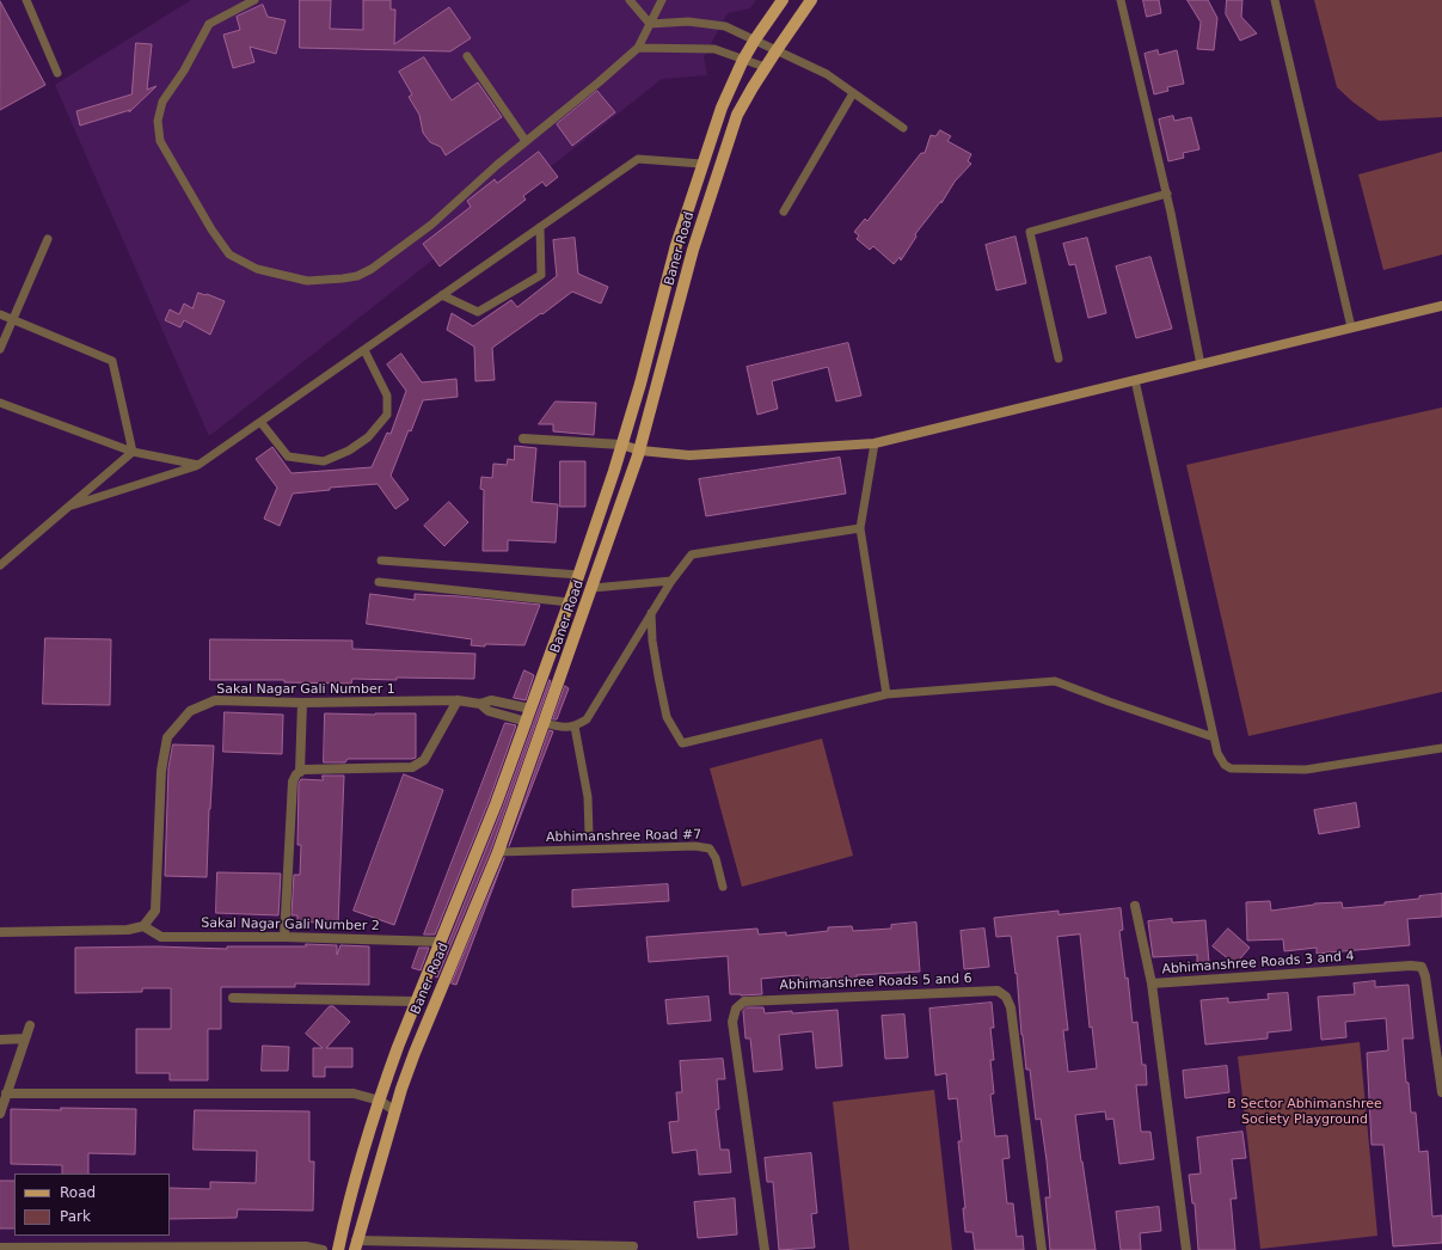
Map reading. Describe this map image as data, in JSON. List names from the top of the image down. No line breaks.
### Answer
{"streets":{"main road":["Baner Road"],"street":["Sakal Nagar Gali Number 1","Sakal Nagar Gali Number 2","Abhimanshree Roads 3 and 4","Abhimanshree Roads 5 and 6"],"lane":["Abhimanshree Road #7"]},"crossings":[["Baner Road","Abhimanshree Road #7"],["Baner Road","Sakal Nagar Gali Number 2"],["Sakal Nagar Gali Number 1","Sakal Nagar Gali Number 2"]],"parks":["B Sector Abhimanshree Society Playground"],"legend":["Road","Park"]}
